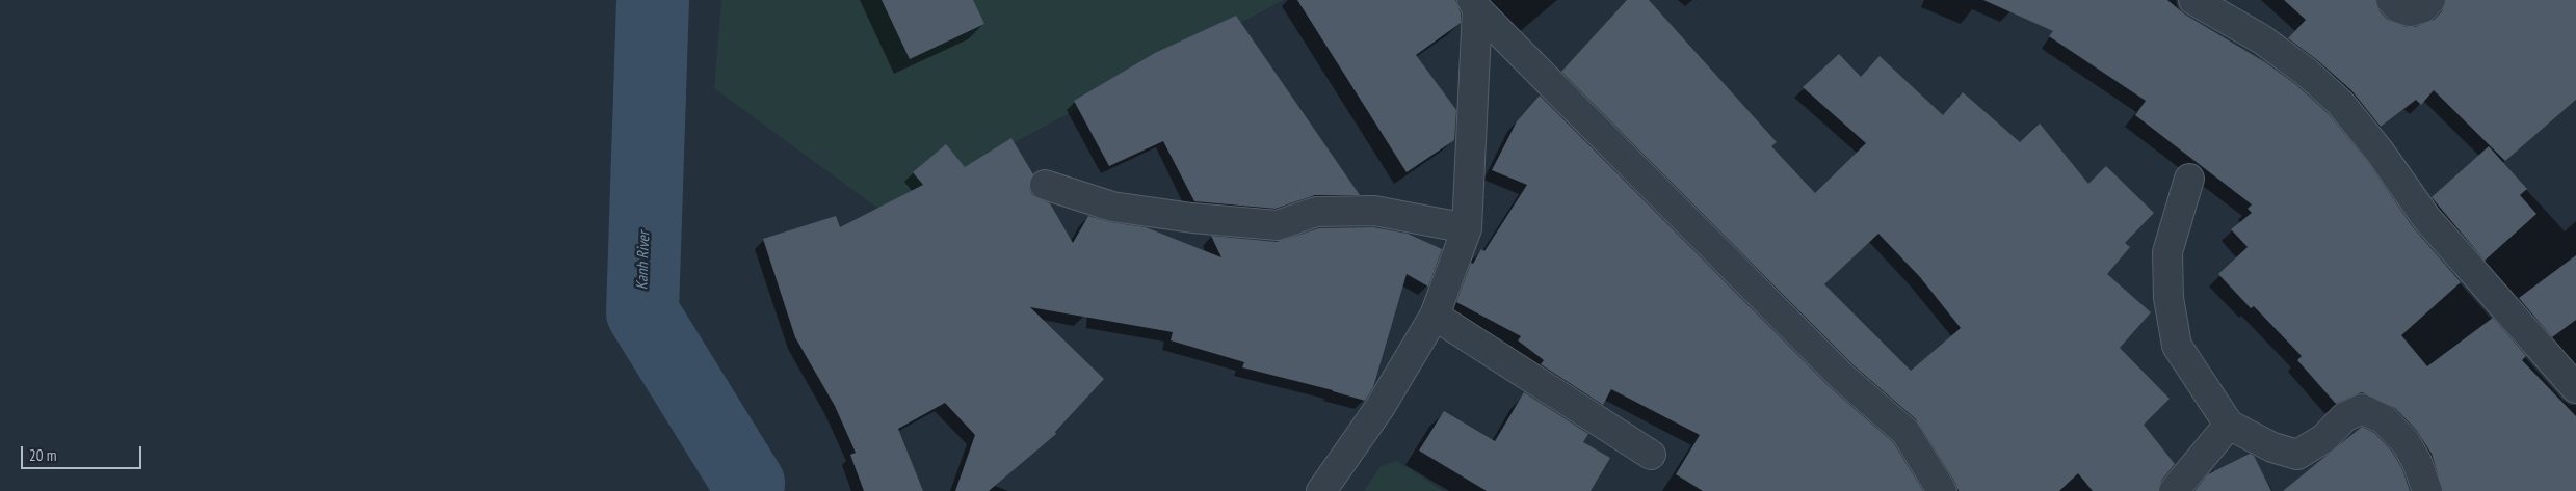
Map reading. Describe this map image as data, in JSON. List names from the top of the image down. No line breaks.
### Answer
{"water":["Kanh River"],"scale_bar":"20 m"}
